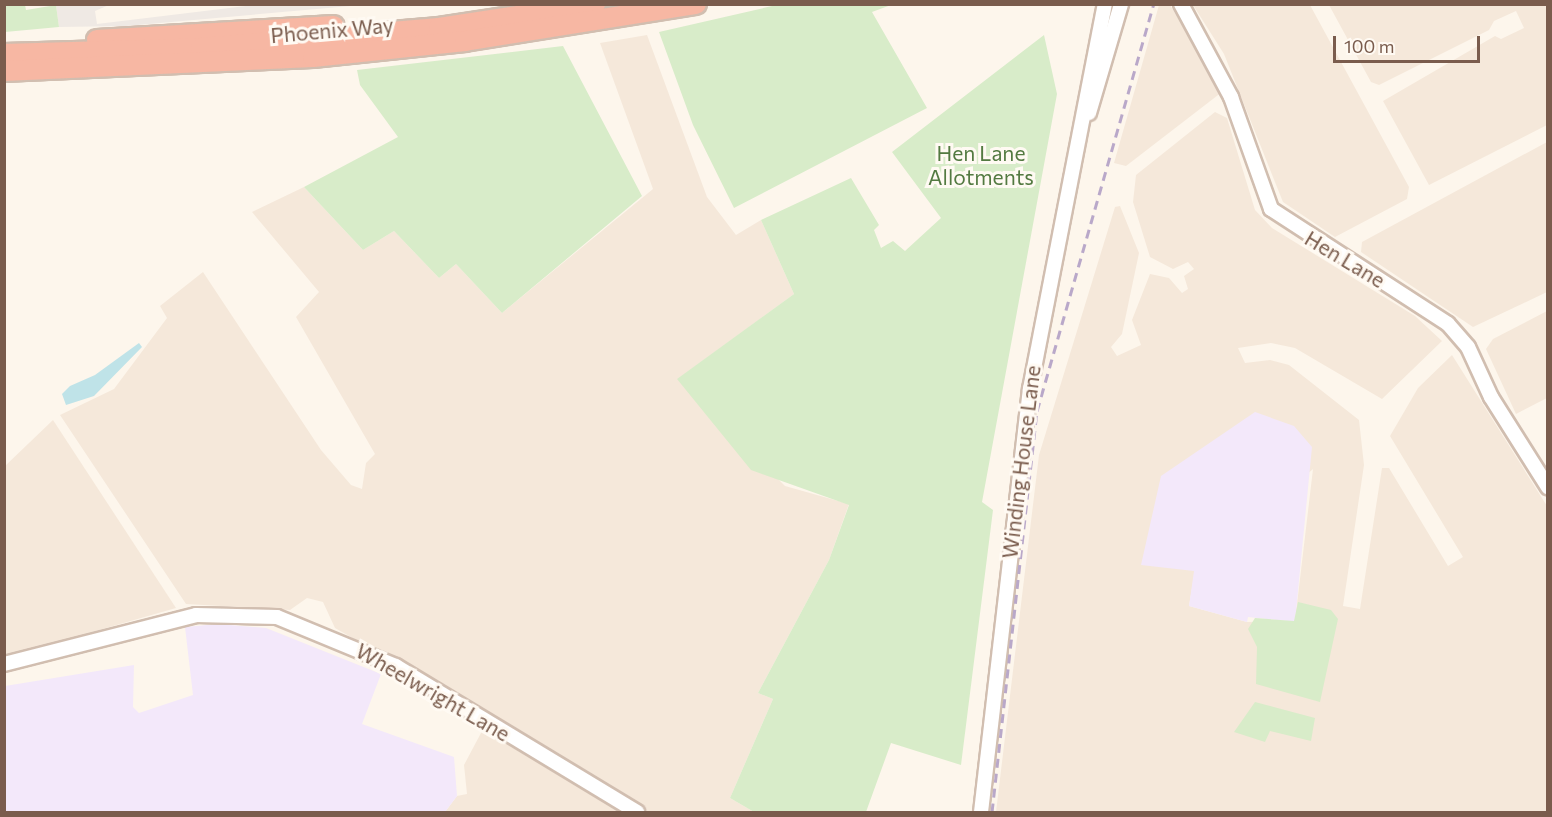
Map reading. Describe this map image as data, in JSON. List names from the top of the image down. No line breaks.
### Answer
{"streets":{"highway":["Phoenix Way"],"street":["Hen Lane","Winding House Lane","Wheelwright Lane"]},"parks":["Hen Lane Allotments"],"scale_bar":"100 m"}
